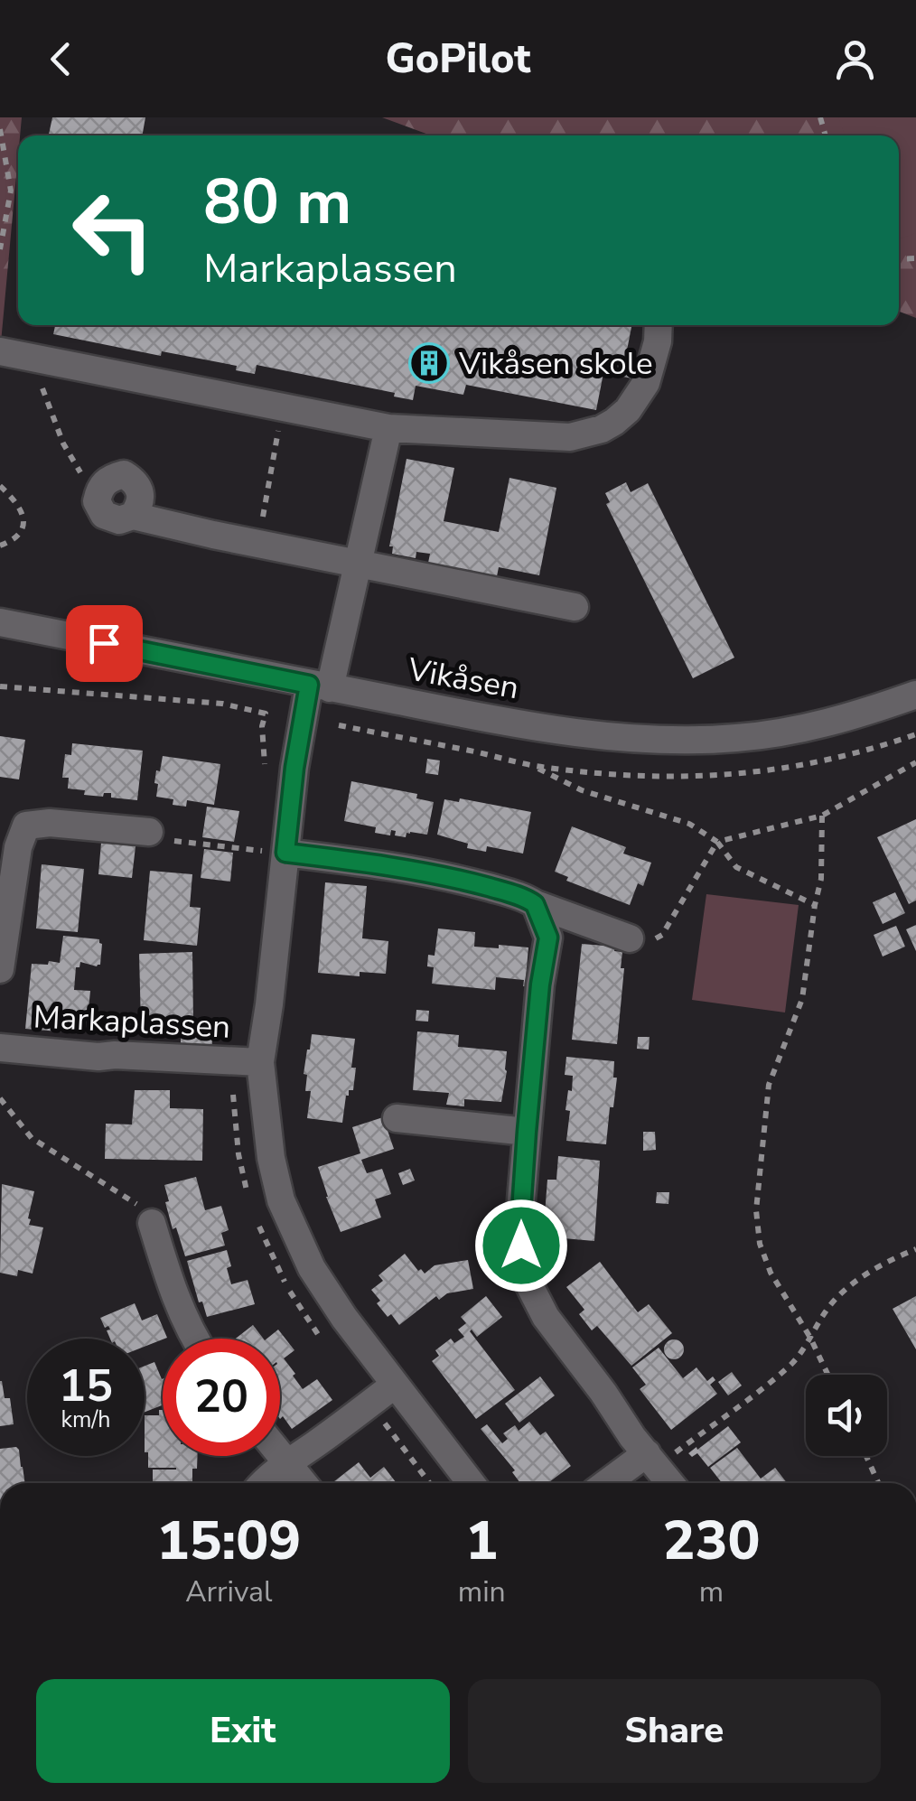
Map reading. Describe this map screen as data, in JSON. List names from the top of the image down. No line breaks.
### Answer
{"streets":{"street":["Vikåsen","Markaplassen"]},"crossings":[["Vikåsen","Markaplassen"]],"places":{"building":["Vikåsen skole"]},"page":{"header":"GoPilot","turn":["80 m","Markaplassen"],"speed":"15 km/h","limit":"20","eta":["15:09","Arrival","1","min","230","m"],"buttons":["Exit","Share"]}}
